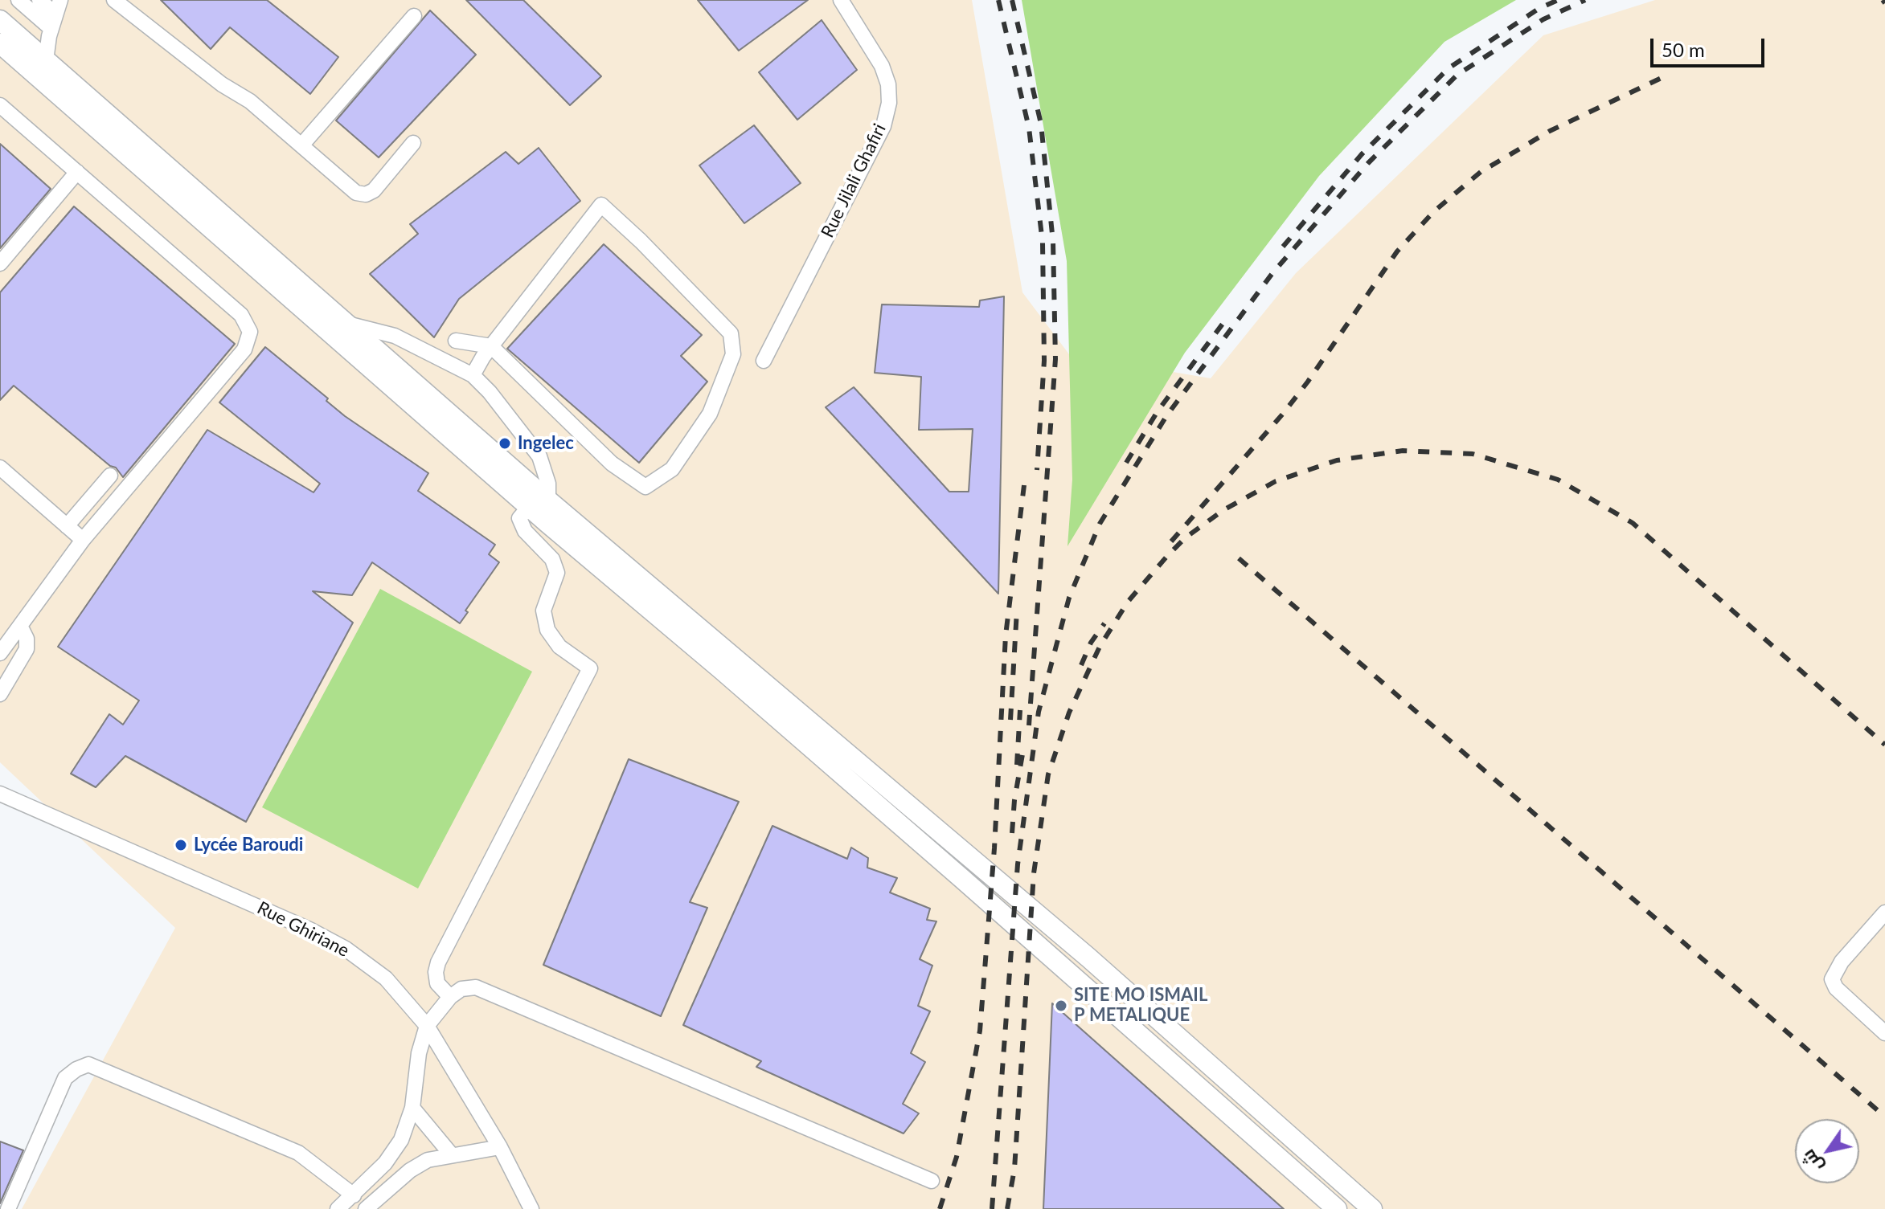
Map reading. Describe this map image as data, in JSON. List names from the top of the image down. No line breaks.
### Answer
{"streets":{"street":["Rue Jilali Ghafiri","Rue Ghiriane"]},"places":["Ingelec","Lycée Baroudi","SITE MO ISMAIL P METALIQUE"],"scale_bar":"50 m","north":"bottom left"}
